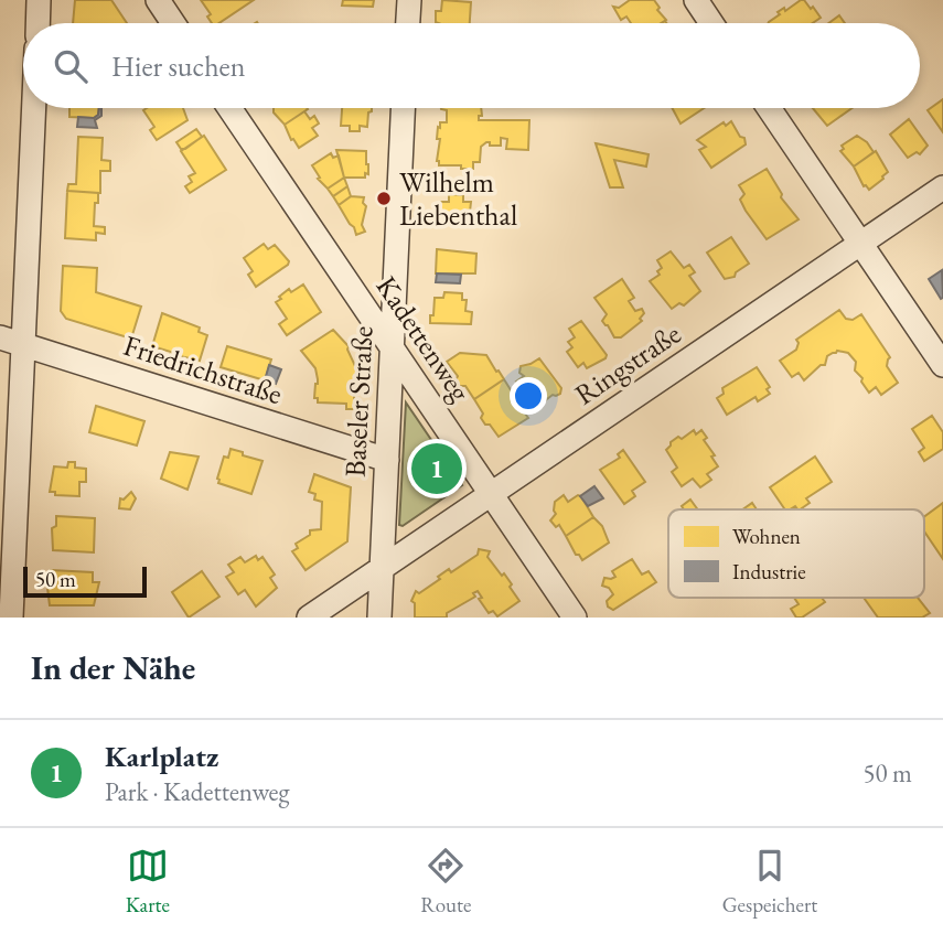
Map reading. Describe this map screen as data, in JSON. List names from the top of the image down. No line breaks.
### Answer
{"streets":{"street":["Kadettenweg","Ringstraße","Friedrichstraße","Baseler Straße"]},"crossings":[["Kadettenweg","Ringstraße"],["Kadettenweg","Baseler Straße"],["Ringstraße","Baseler Straße"],["Friedrichstraße","Baseler Straße"]],"places":["Wilhelm Liebenthal"],"legend":["Wohnen","Industrie"],"scale_bar":"50 m","page":{"search":"Hier suchen","pins":"1","scale":"50 m","heading":"In der Nähe","list":[{"mark":"1","name":"Karlplatz","note":"Park · Kadettenweg","value":"50 m"}],"nav":["Karte","Route","Gespeichert"]}}
